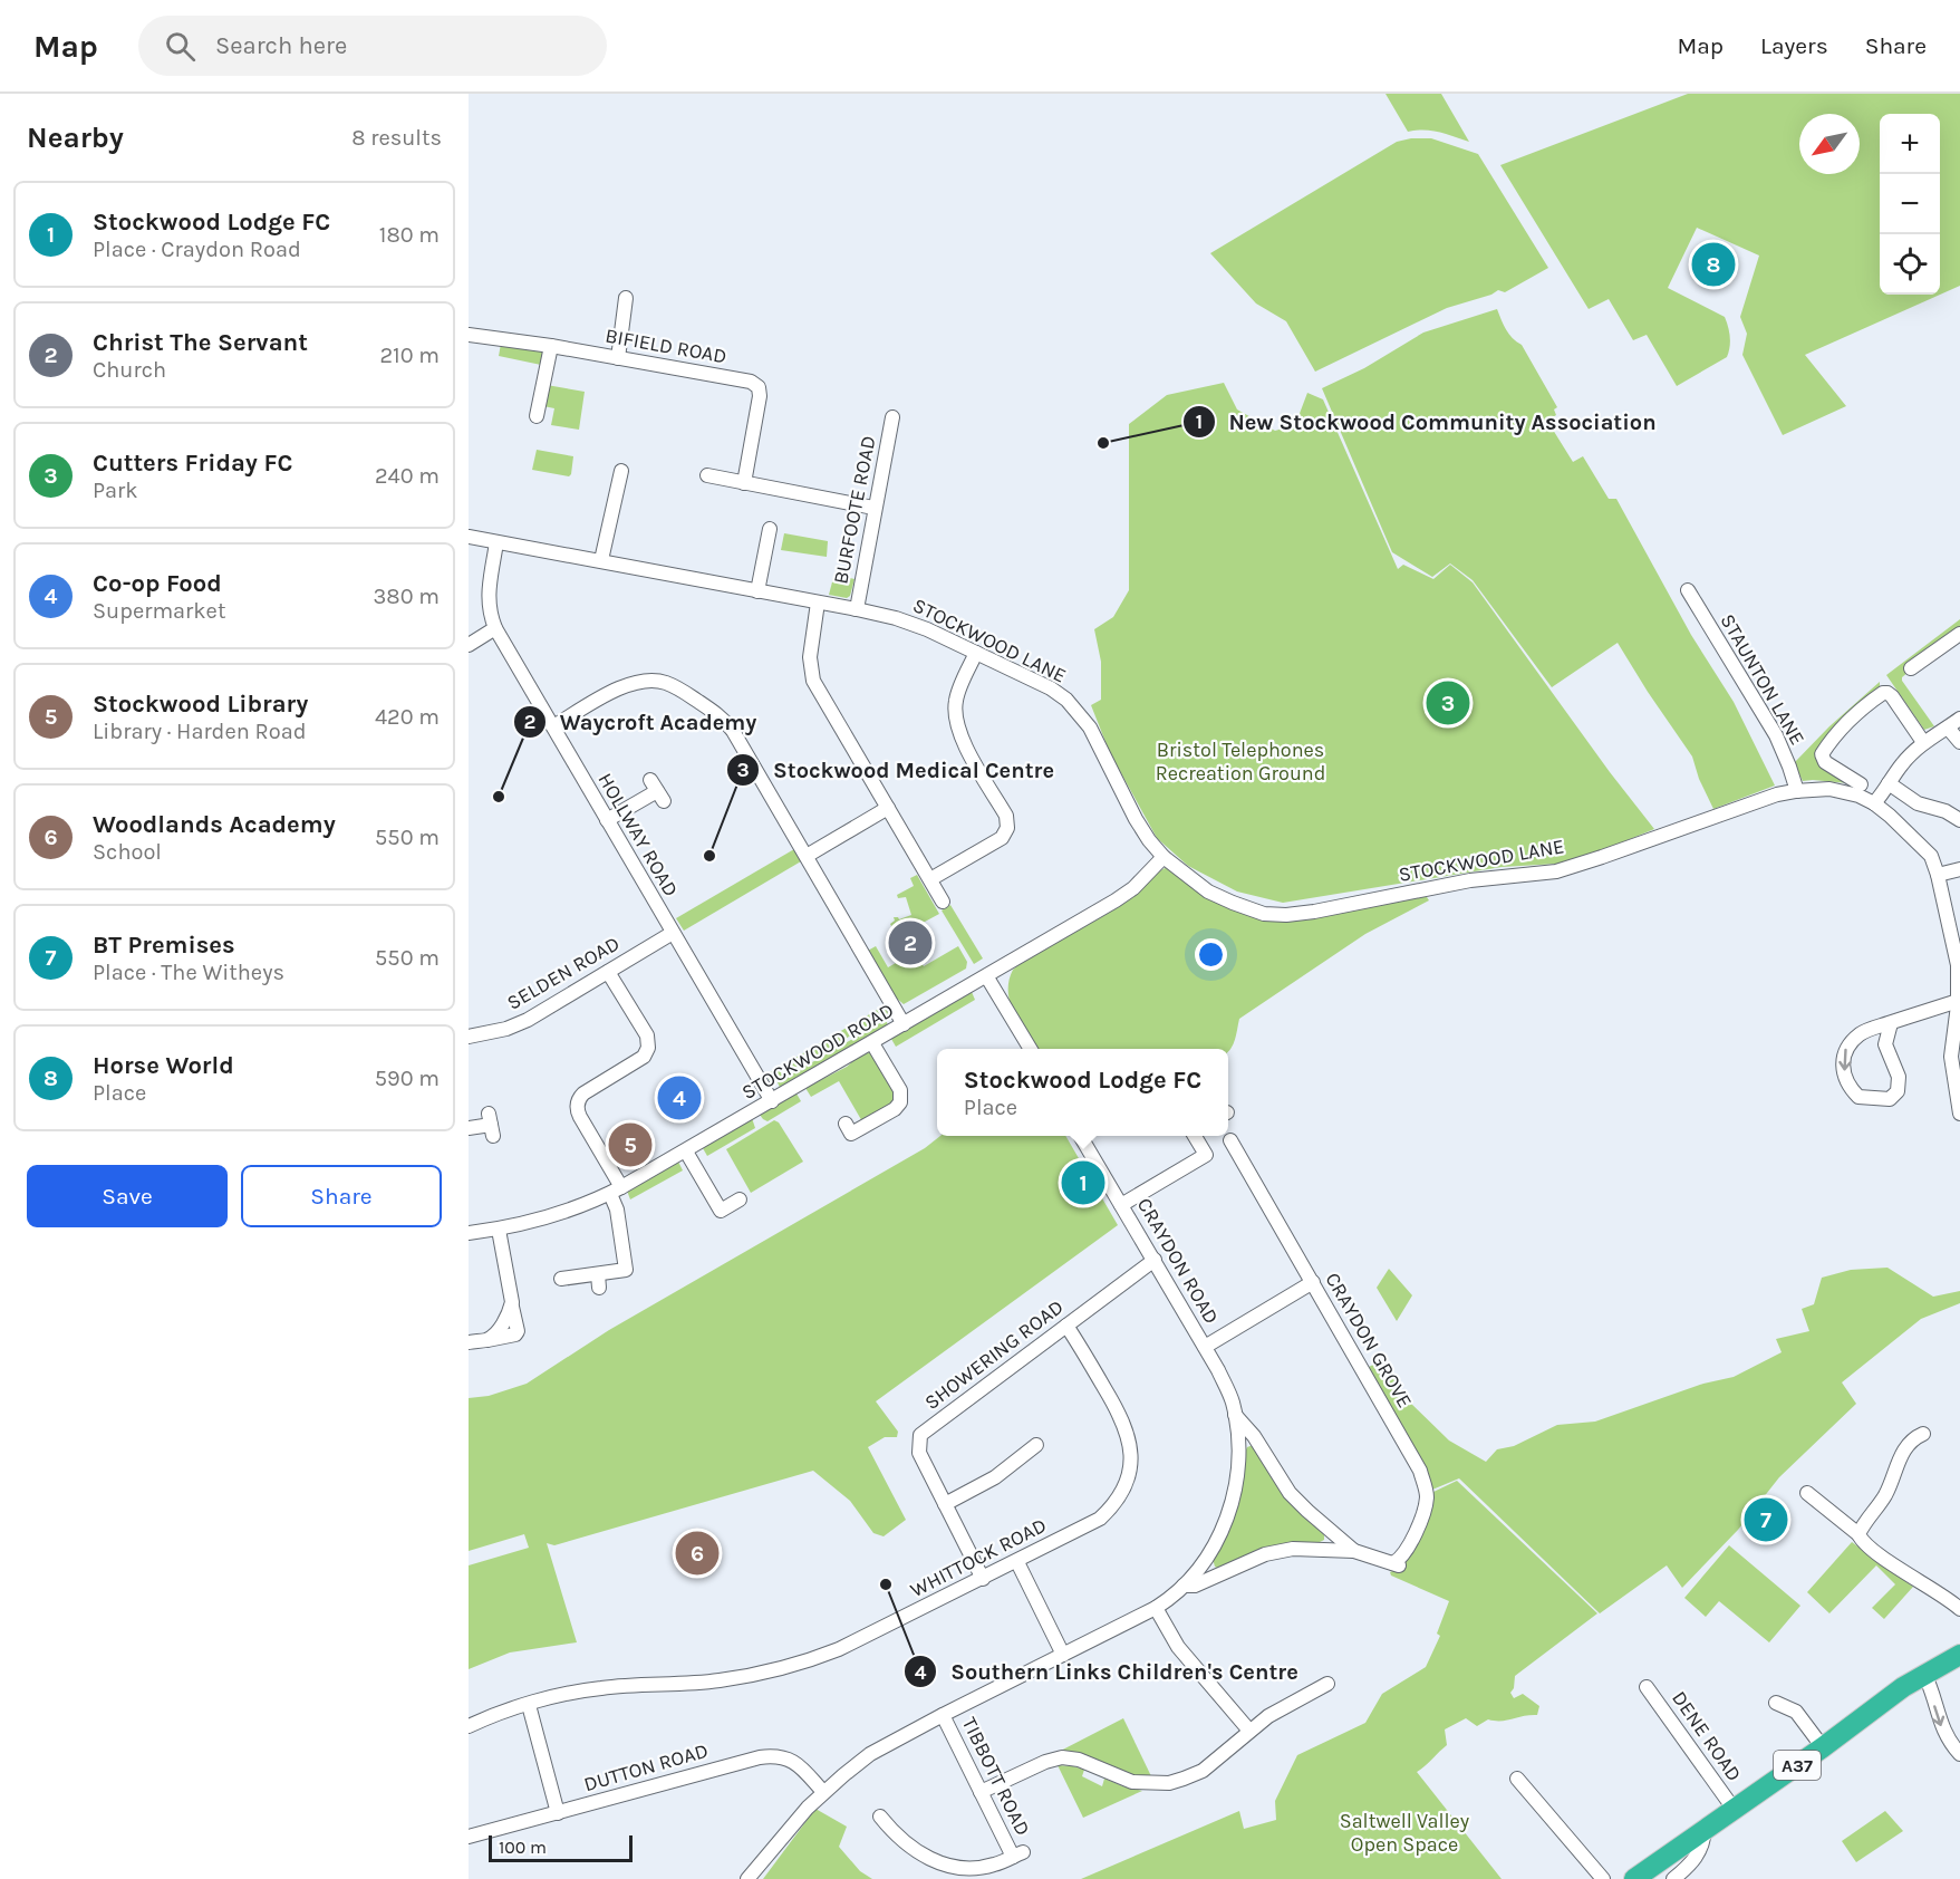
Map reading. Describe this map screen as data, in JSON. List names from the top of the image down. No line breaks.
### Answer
{"streets":{"highway":["A37"],"street":["BIFIELD ROAD","BURFOOTE ROAD","STOCKWOOD LANE","STAUNTON LANE","HOLLWAY ROAD","SELDEN ROAD","STOCKWOOD ROAD","CRAYDON ROAD","CRAYDON GROVE","SHOWERING ROAD","WHITTOCK ROAD","DENE ROAD","DUTTON ROAD","TIBBOTT ROAD"]},"crossings":[["BURFOOTE ROAD","STOCKWOOD LANE"],["STOCKWOOD LANE","STAUNTON LANE"],["STOCKWOOD LANE","HOLLWAY ROAD"],["STOCKWOOD LANE","STOCKWOOD ROAD"],["HOLLWAY ROAD","SELDEN ROAD"],["HOLLWAY ROAD","STOCKWOOD ROAD"],["CRAYDON ROAD","CRAYDON GROVE"],["CRAYDON ROAD","SHOWERING ROAD"],["SHOWERING ROAD","WHITTOCK ROAD"],["DENE ROAD","A37"]],"parks":["Bristol Telephones Recreation Ground","Saltwell Valley Open Space"],"places":["New Stockwood Community Association","Waycroft Academy","Stockwood Medical Centre","Southern Links Children's Centre"],"scale_bar":"100 m","north":"bottom left","page":{"header":"Map","search":"Search here","nav":["Map","Layers","Share"],"heading":["Nearby","8 results"],"map_buttons":["+","−"],"list":[{"mark":"1","name":"Stockwood Lodge FC","note":"Place · Craydon Road","value":"180 m"},{"mark":"2","name":"Christ The Servant","note":"Church","value":"210 m"},{"mark":"3","name":"Cutters Friday FC","note":"Park","value":"240 m"},{"mark":"4","name":"Co-op Food","note":"Supermarket","value":"380 m"},{"mark":"5","name":"Stockwood Library","note":"Library · Harden Road","value":"420 m"},{"mark":"6","name":"Woodlands Academy","note":"School","value":"550 m"},{"mark":"7","name":"BT Premises","note":"Place · The Witheys","value":"550 m"},{"mark":"8","name":"Horse World","note":"Place","value":"590 m"}],"pins":["8","3","2","4","5","1","7","6"],"popup":["Stockwood Lodge FC","Place"],"buttons":["Save","Share"],"scale":"100 m"}}
